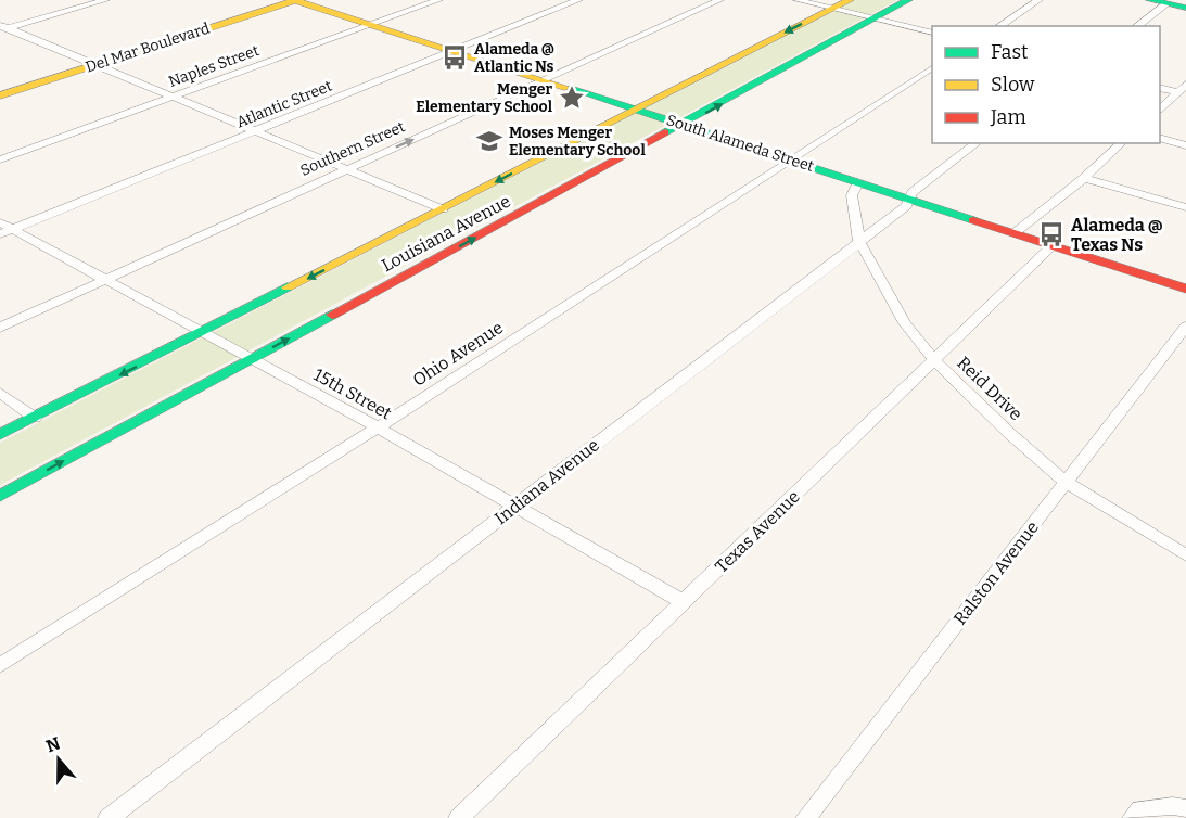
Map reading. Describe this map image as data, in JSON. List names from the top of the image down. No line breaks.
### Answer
{"streets":{"main road":["Del Mar Boulevard","South Alameda Street","Louisiana Avenue"],"street":["Naples Street","Atlantic Street","Southern Street","Ohio Avenue","Reid Drive","15th Street","Indiana Avenue","Texas Avenue","Ralston Avenue"]},"crossings":[["Del Mar Boulevard","South Alameda Street"],["Naples Street","South Alameda Street"],["Atlantic Street","South Alameda Street"],["Atlantic Street","15th Street"],["South Alameda Street","Southern Street"],["South Alameda Street","Louisiana Avenue"],["South Alameda Street","Ohio Avenue"],["South Alameda Street","Reid Drive"],["South Alameda Street","Indiana Avenue"],["South Alameda Street","Texas Avenue"],["Southern Street","15th Street"],["Louisiana Avenue","15th Street"],["Ohio Avenue","15th Street"],["Reid Drive","Indiana Avenue"],["Reid Drive","Texas Avenue"],["Reid Drive","Ralston Avenue"],["15th Street","Indiana Avenue"],["15th Street","Texas Avenue"]],"places":{"bus stop":["Alameda @ Atlantic Ns","Alameda @ Texas Ns"],"place":["Menger Elementary School"],"school or university":["Moses Menger Elementary School"]},"legend":["Fast","Slow","Jam"],"north":"top"}
